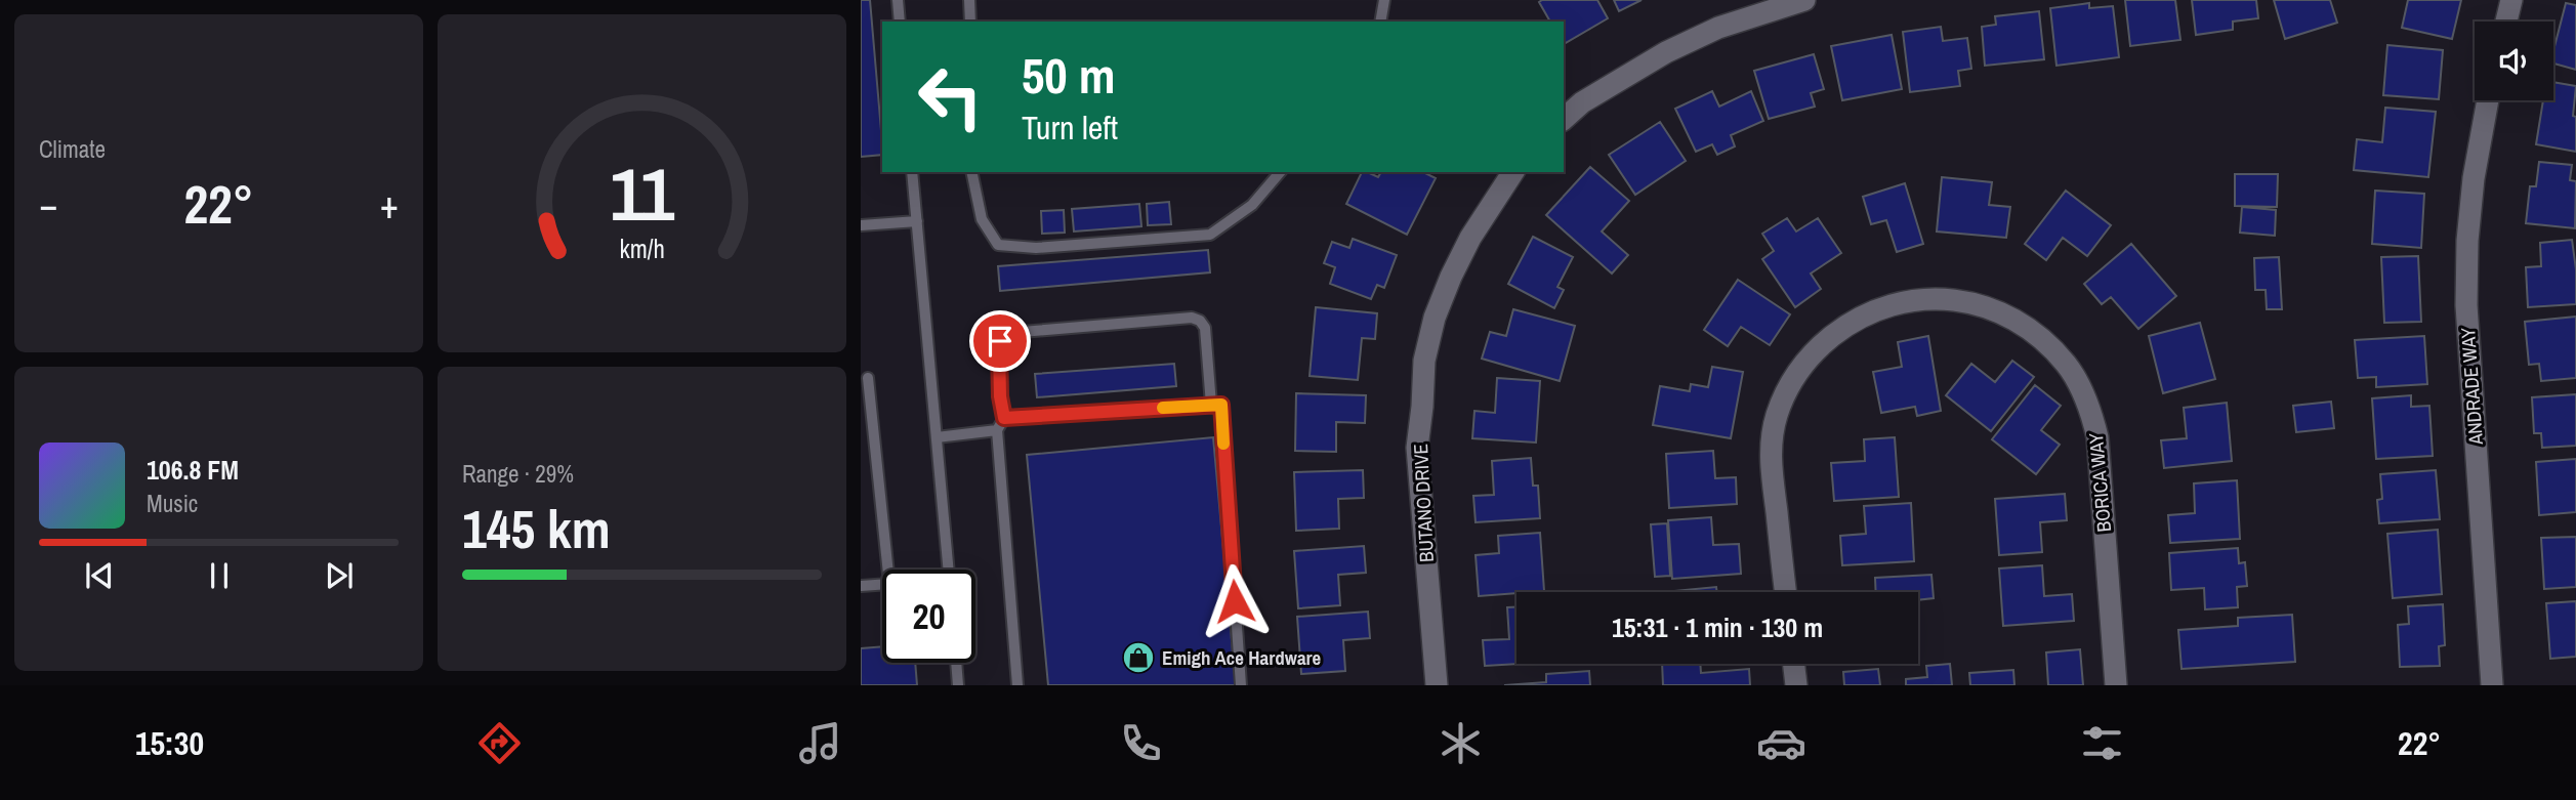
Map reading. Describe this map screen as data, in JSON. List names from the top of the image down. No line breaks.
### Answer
{"streets":{"street":["ANDRADE WAY","BORICA WAY","BUTANO DRIVE"]},"places":{"shop":["Emigh Ace Hardware"]},"page":{"tile":["Climate",["Range · 29%","145 km"]],"turn":["50 m","Turn left"],"heat":["−","22°","+"],"song":["106.8 FM","Music"],"limit":"20","trip":"15:31 · 1 min · 130 m","tabs":["15:30","22°"],"gauge":["11","km/h"]}}
